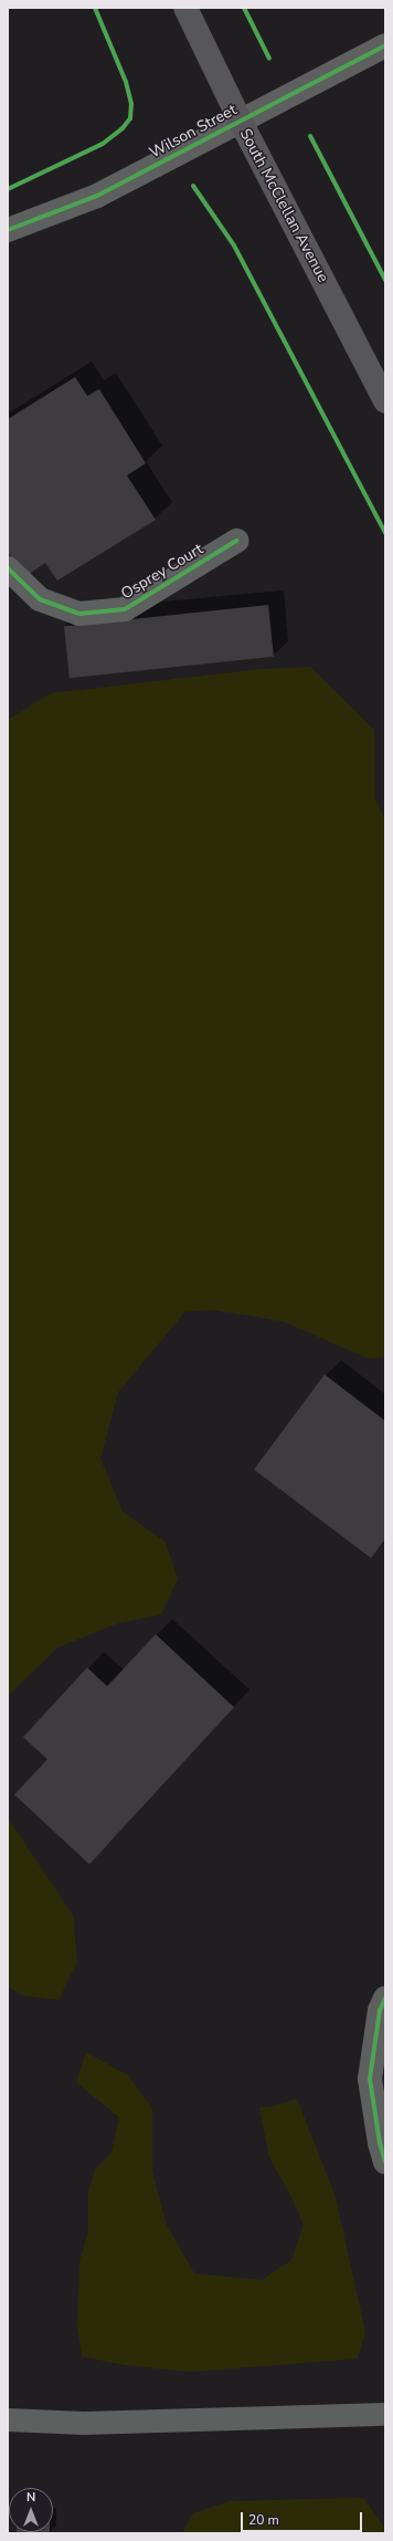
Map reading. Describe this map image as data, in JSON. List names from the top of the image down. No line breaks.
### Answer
{"streets":{"main road":["South McClellan Avenue"],"street":["Wilson Street","Osprey Court"]},"crossings":[["Wilson Street","South McClellan Avenue"]],"scale_bar":"20 m","north":"top"}
